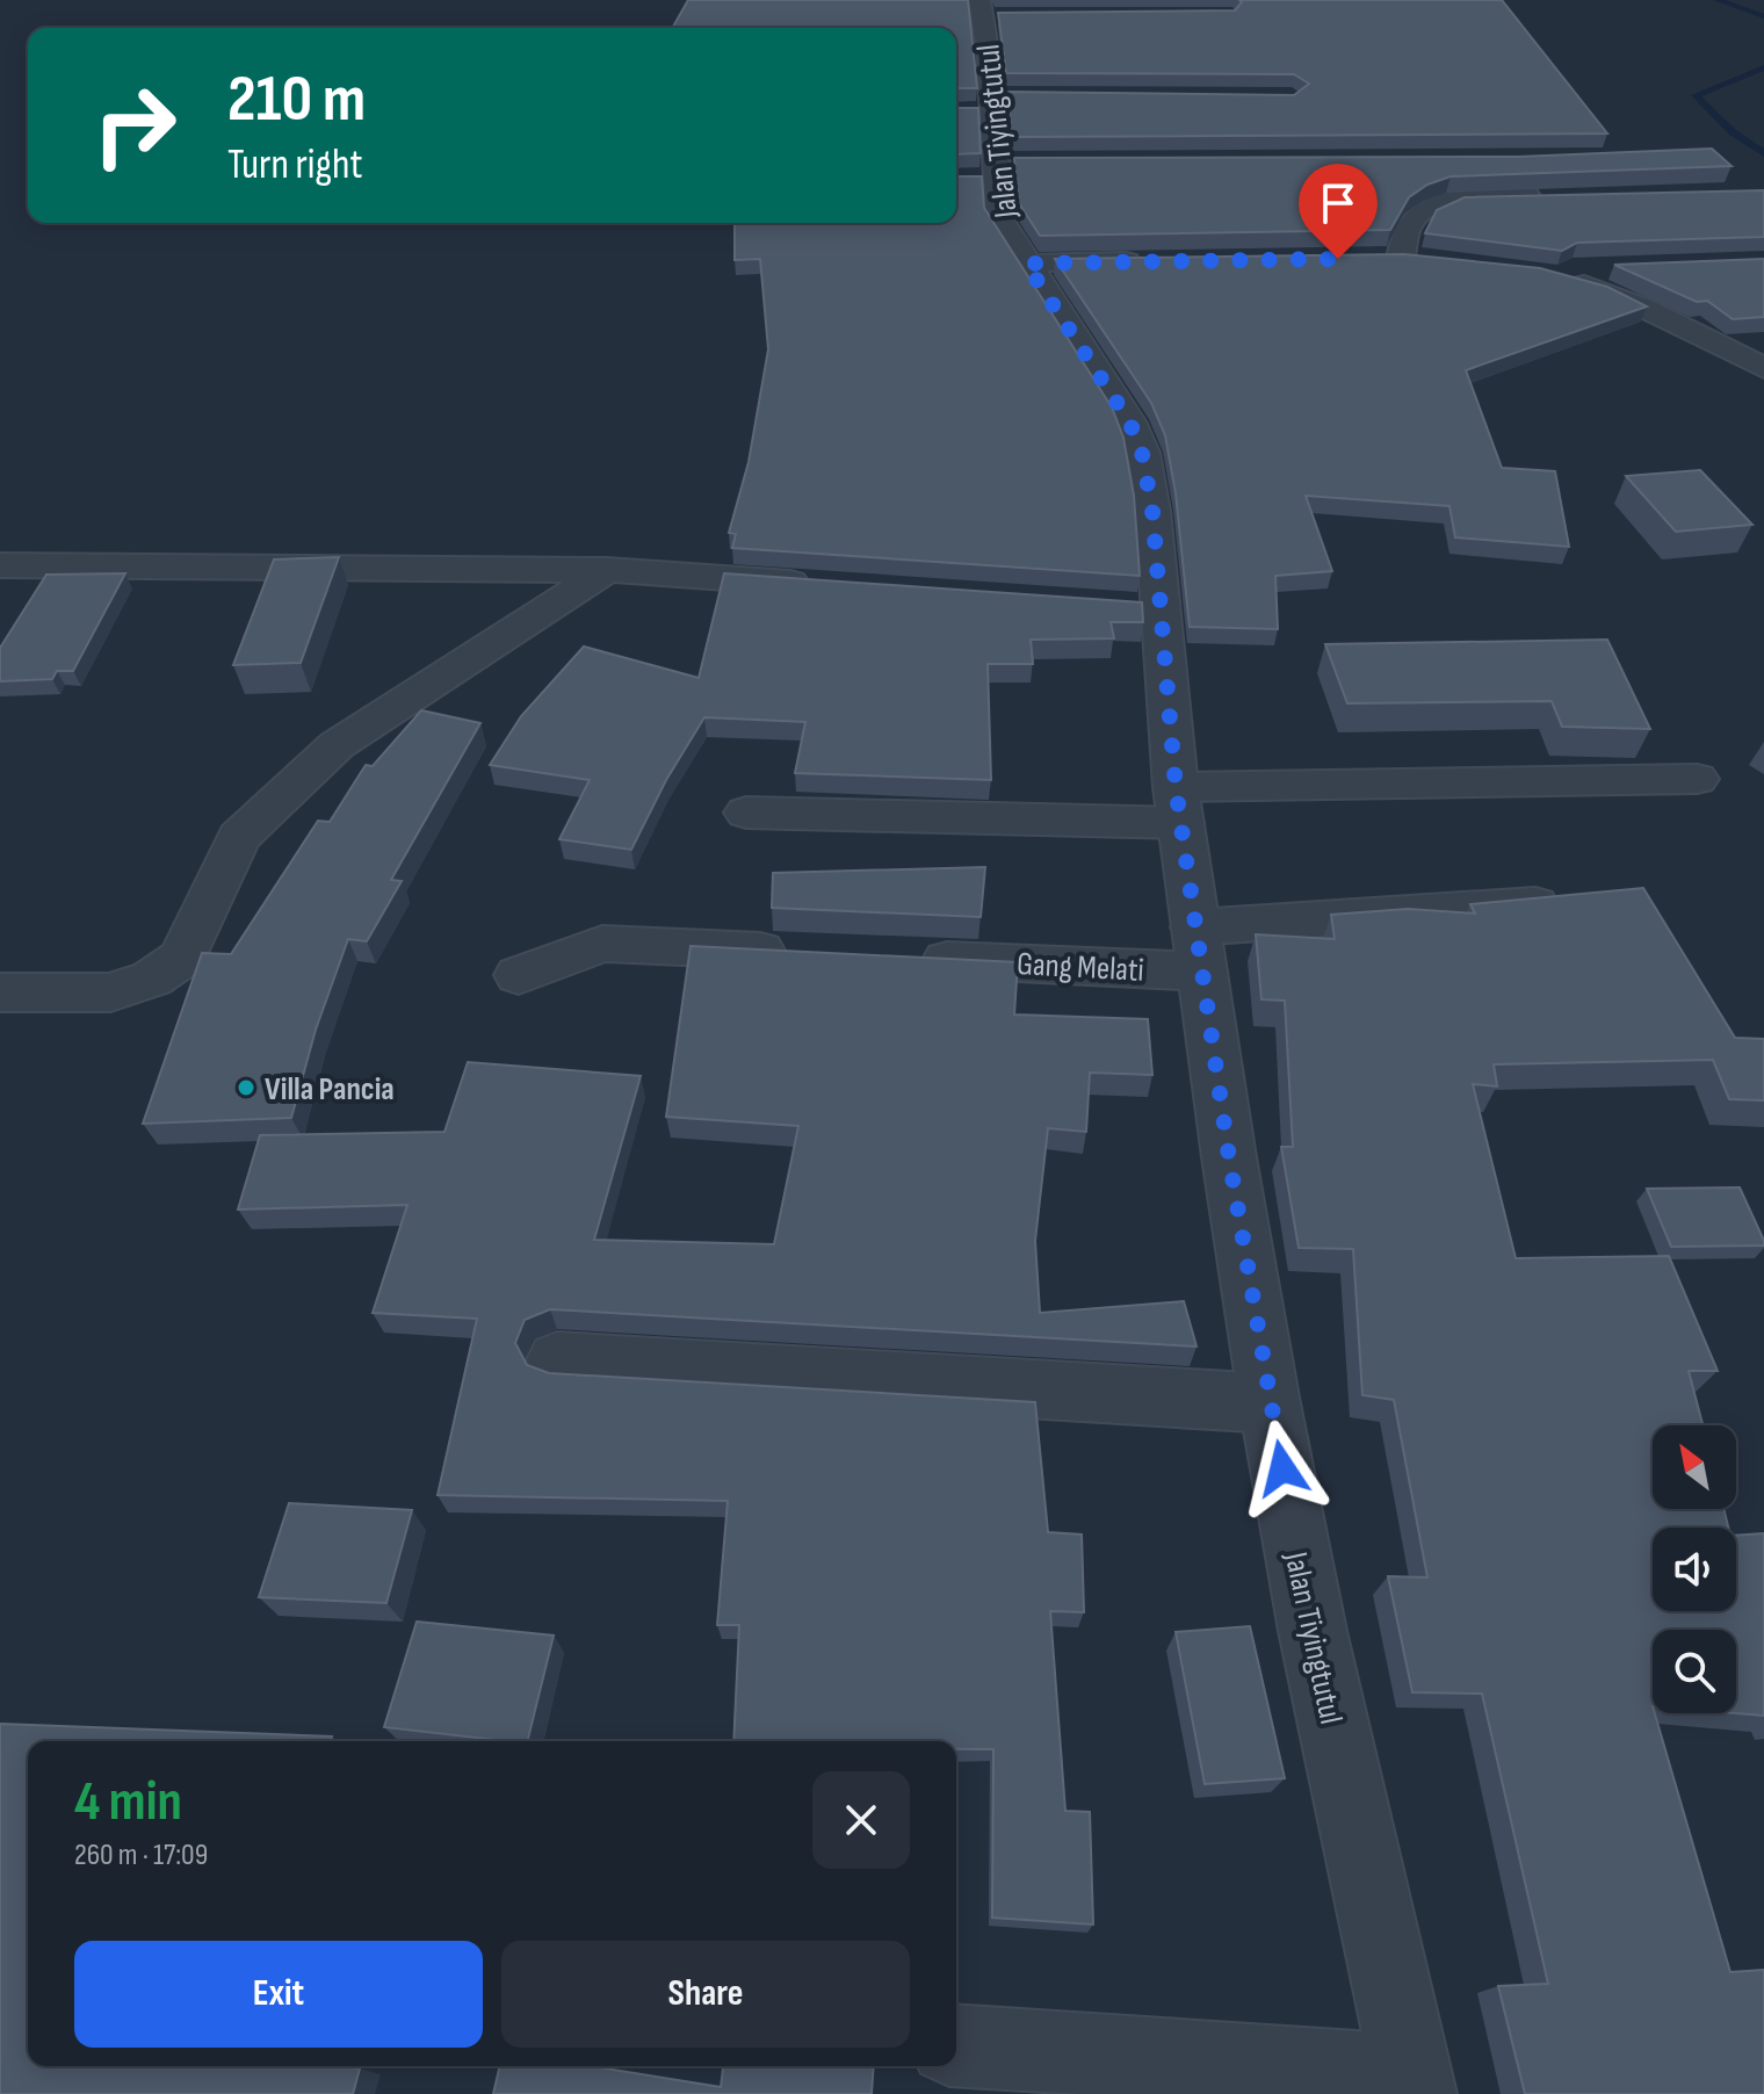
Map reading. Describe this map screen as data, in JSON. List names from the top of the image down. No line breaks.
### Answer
{"streets":{"street":["Jalan Tiyingtutul","Gang Melati"]},"crossings":[["Jalan Tiyingtutul","Gang Melati"]],"places":["Villa Pancia"],"north":"top left","page":{"turn":["210 m","Turn right"],"heading":["4 min","260 m · 17:09"],"buttons":["Exit","Share"]}}
